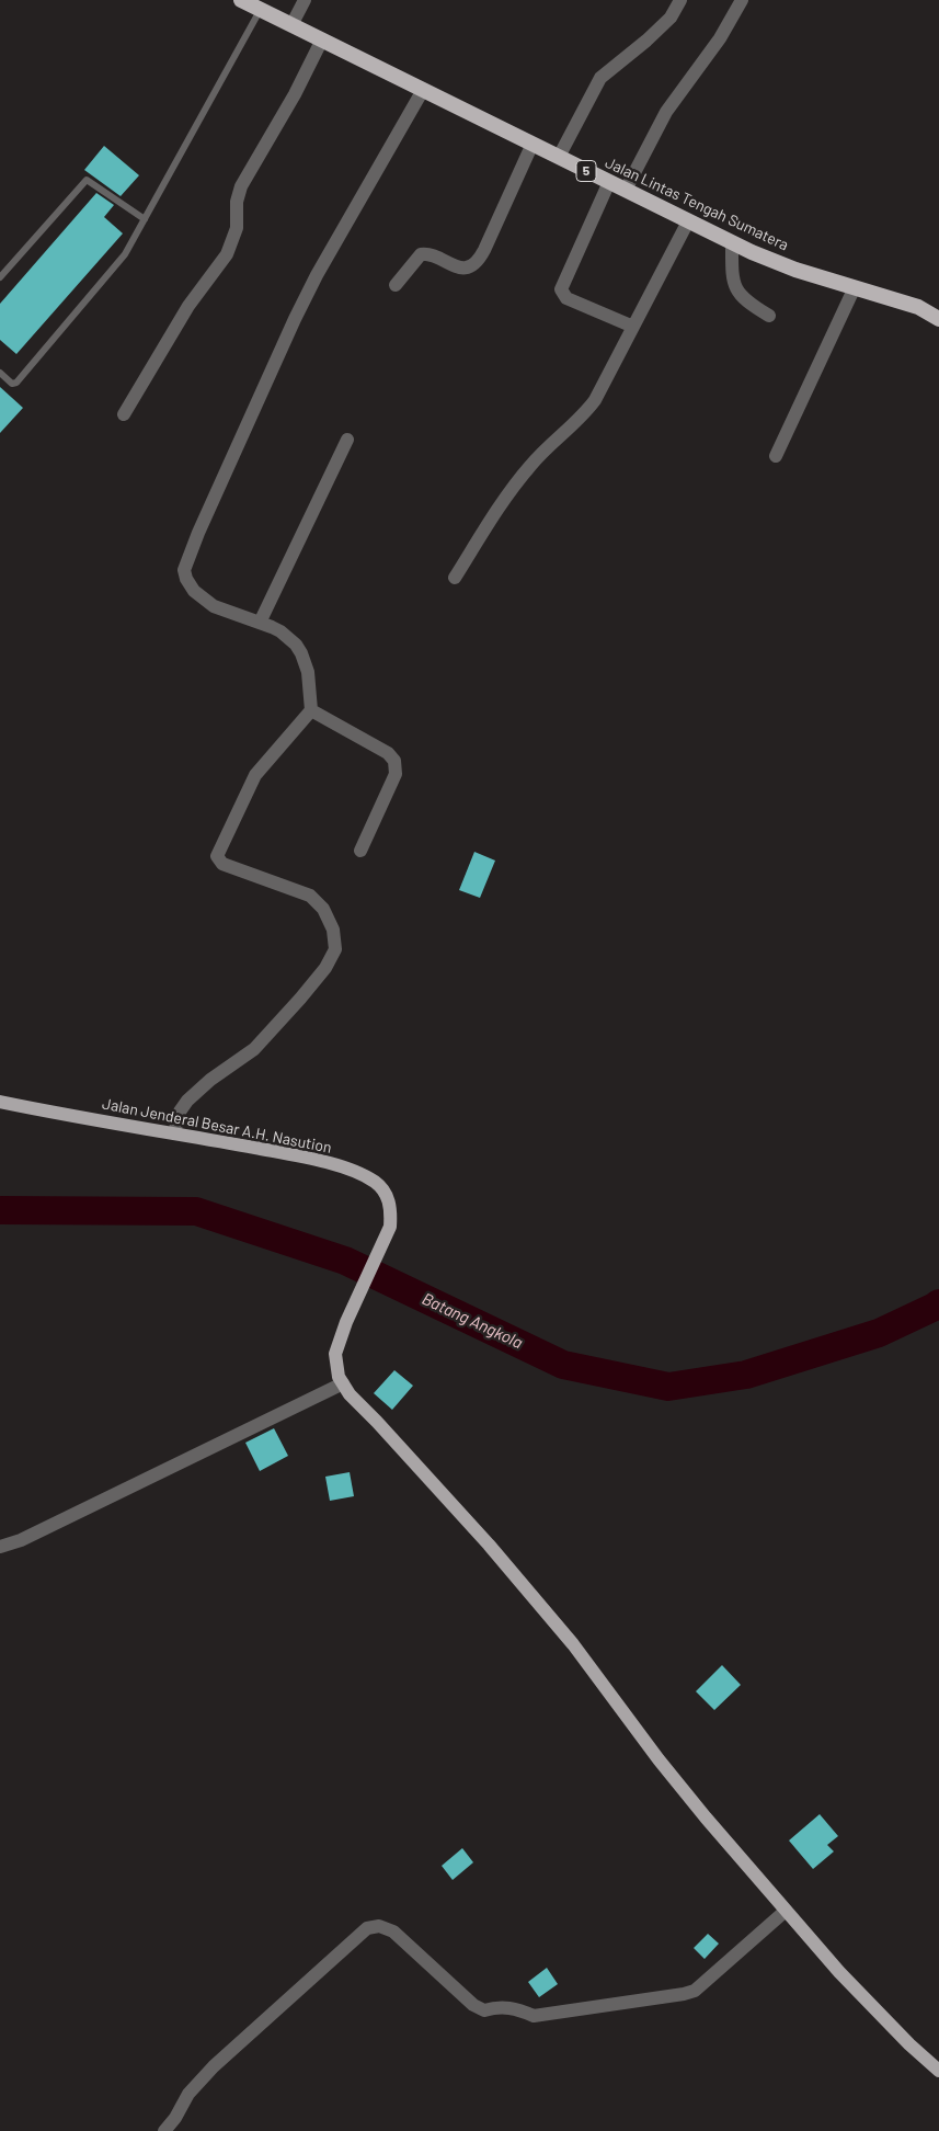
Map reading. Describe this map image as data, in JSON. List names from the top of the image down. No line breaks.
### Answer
{"streets":{"highway":["5","Jalan Lintas Tengah Sumatera"],"main road":["Jalan Jenderal Besar A.H. Nasution"]},"water":["Batang Angkola"]}
